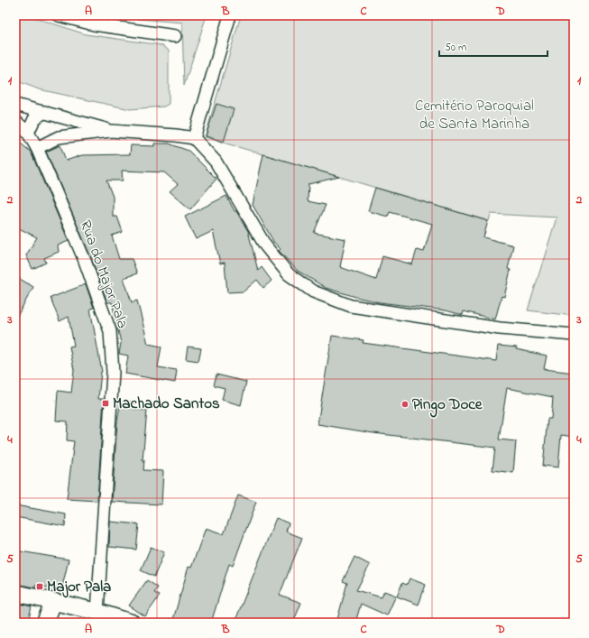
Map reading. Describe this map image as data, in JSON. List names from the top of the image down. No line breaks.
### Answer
{"streets":{"street":["Rua do Major Pala"]},"parks":["Cemitério Paroquial de Santa Marinha"],"places":{"transit":["Machado Santos","Major Pala"],"other":["Pingo Doce"]},"scale_bar":"50 m","grid":{"columns":["A","B","C","D"],"rows":["1","2","3","4","5"]}}
